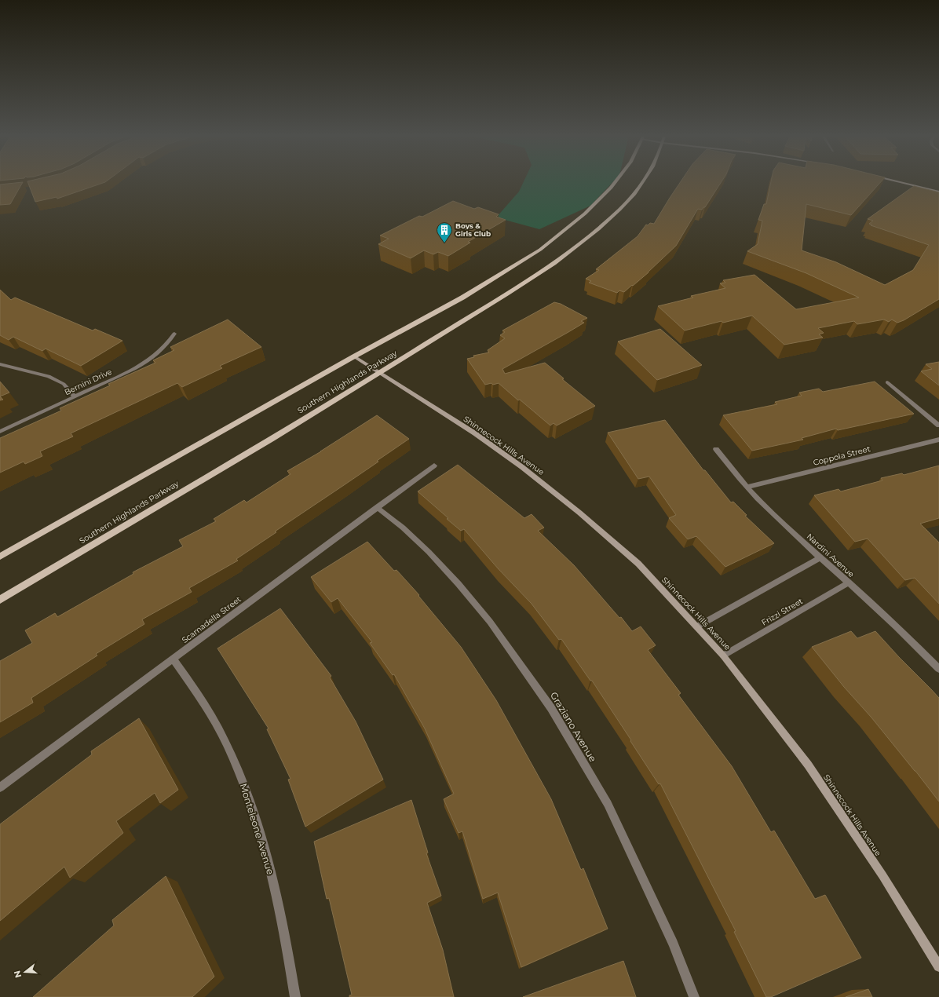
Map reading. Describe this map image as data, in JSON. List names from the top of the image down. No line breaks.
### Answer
{"streets":{"main road":["Southern Highlands Parkway"],"street":["Bernini Drive","Shinnecock Hills Avenue","Coppola Street","Nardini Avenue","Frizzi Street","Scamadella Street","Graziano Avenue","Monteleone Avenue"]},"crossings":[["Southern Highlands Parkway","Shinnecock Hills Avenue"],["Shinnecock Hills Avenue","Frizzi Street"],["Coppola Street","Nardini Avenue"],["Nardini Avenue","Frizzi Street"],["Scamadella Street","Graziano Avenue"],["Scamadella Street","Monteleone Avenue"]],"places":{"building":["Boys & Girls Club"]},"north":"left"}
